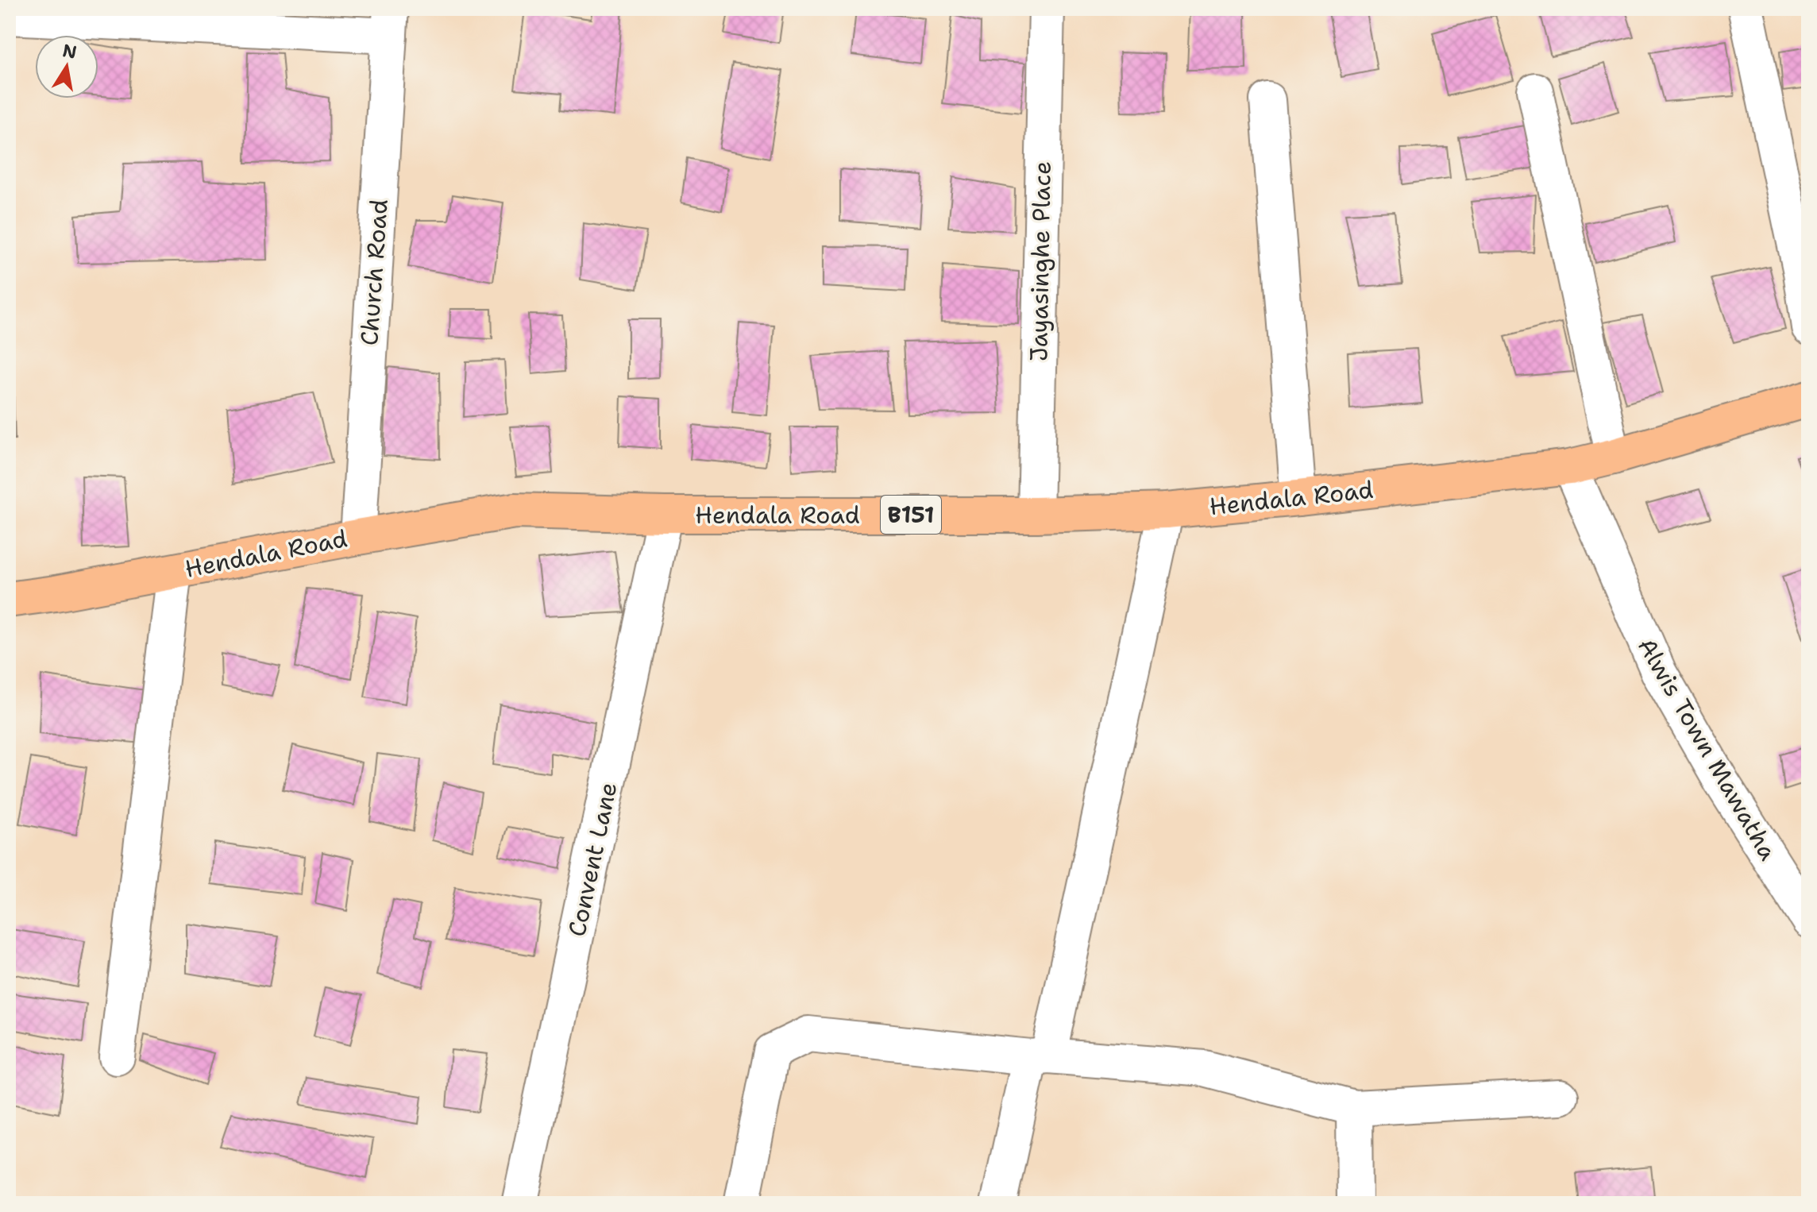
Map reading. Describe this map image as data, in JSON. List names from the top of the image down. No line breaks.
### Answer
{"streets":{"main road":["Hendala Road","B151"],"street":["Jayasinghe Place","Church Road","Alwis Town Mawatha","Convent Lane"]},"crossings":[["Jayasinghe Place","Hendala Road"],["Church Road","Hendala Road"],["Hendala Road","Alwis Town Mawatha"],["Hendala Road","Convent Lane"]],"north":"top"}
